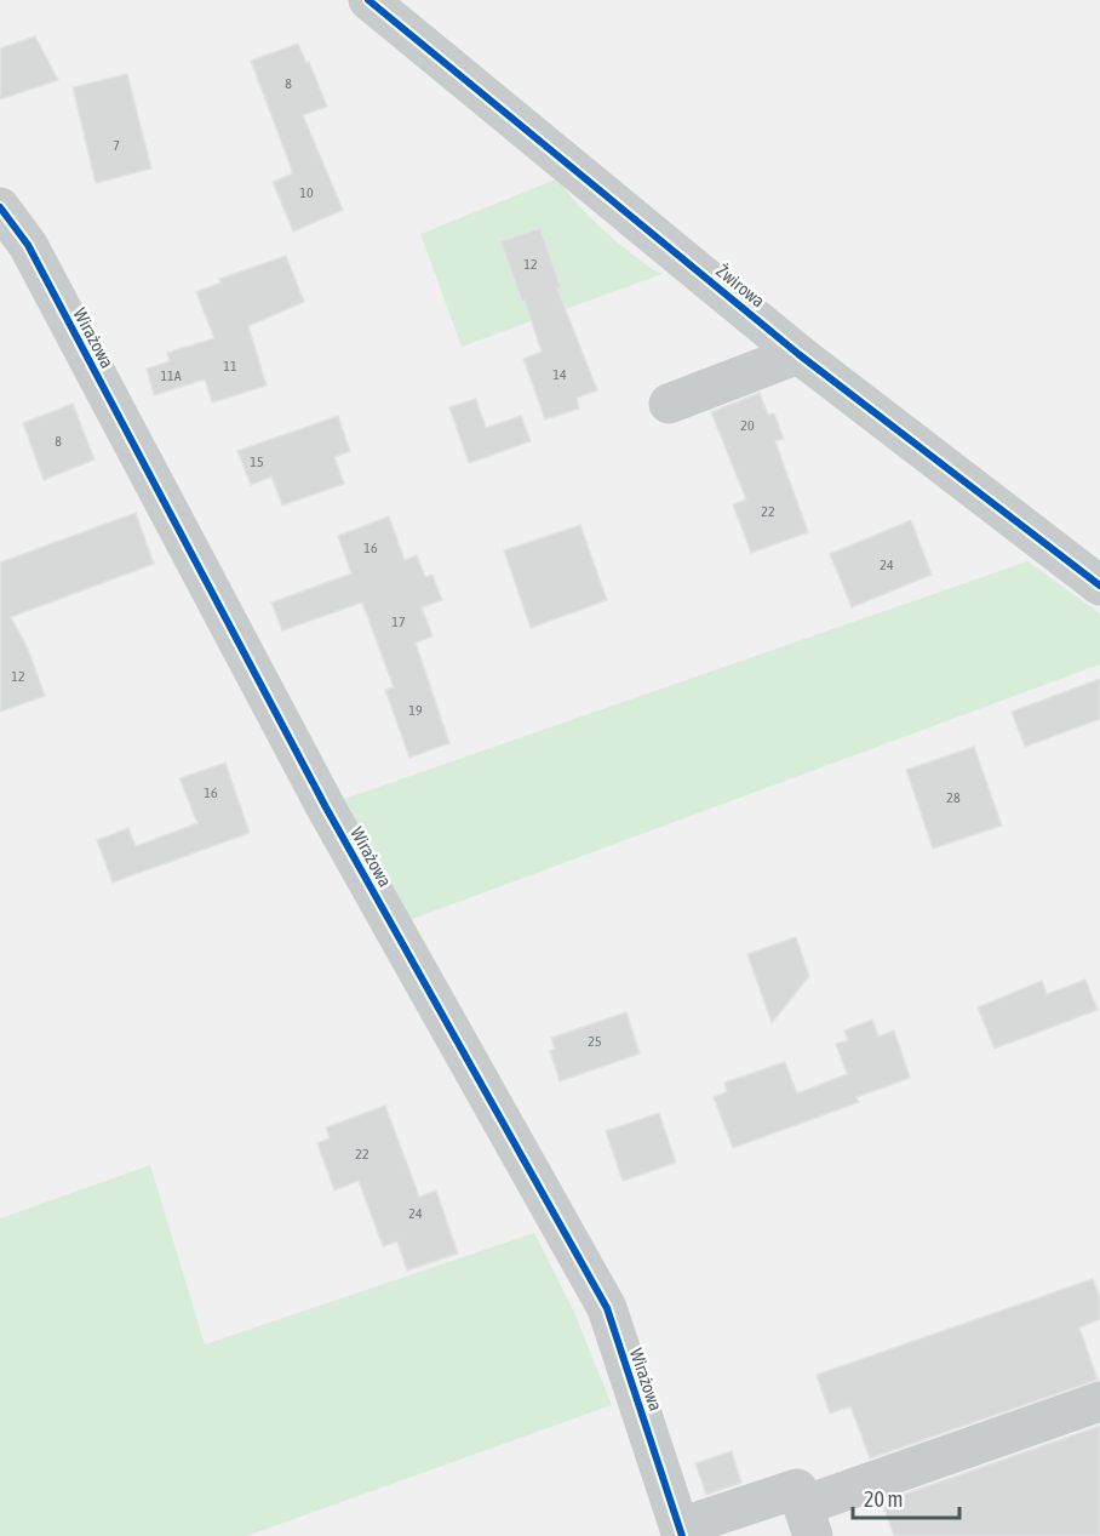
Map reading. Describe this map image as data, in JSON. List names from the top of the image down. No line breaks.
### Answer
{"streets":{"street":["Żwirowa","Wirażowa"]},"house_numbers":["8","7","10","12","11","14","11A","20","8","15","22","16","24","17","12","19","16","28","25","22","24"],"scale_bar":"20 m"}
